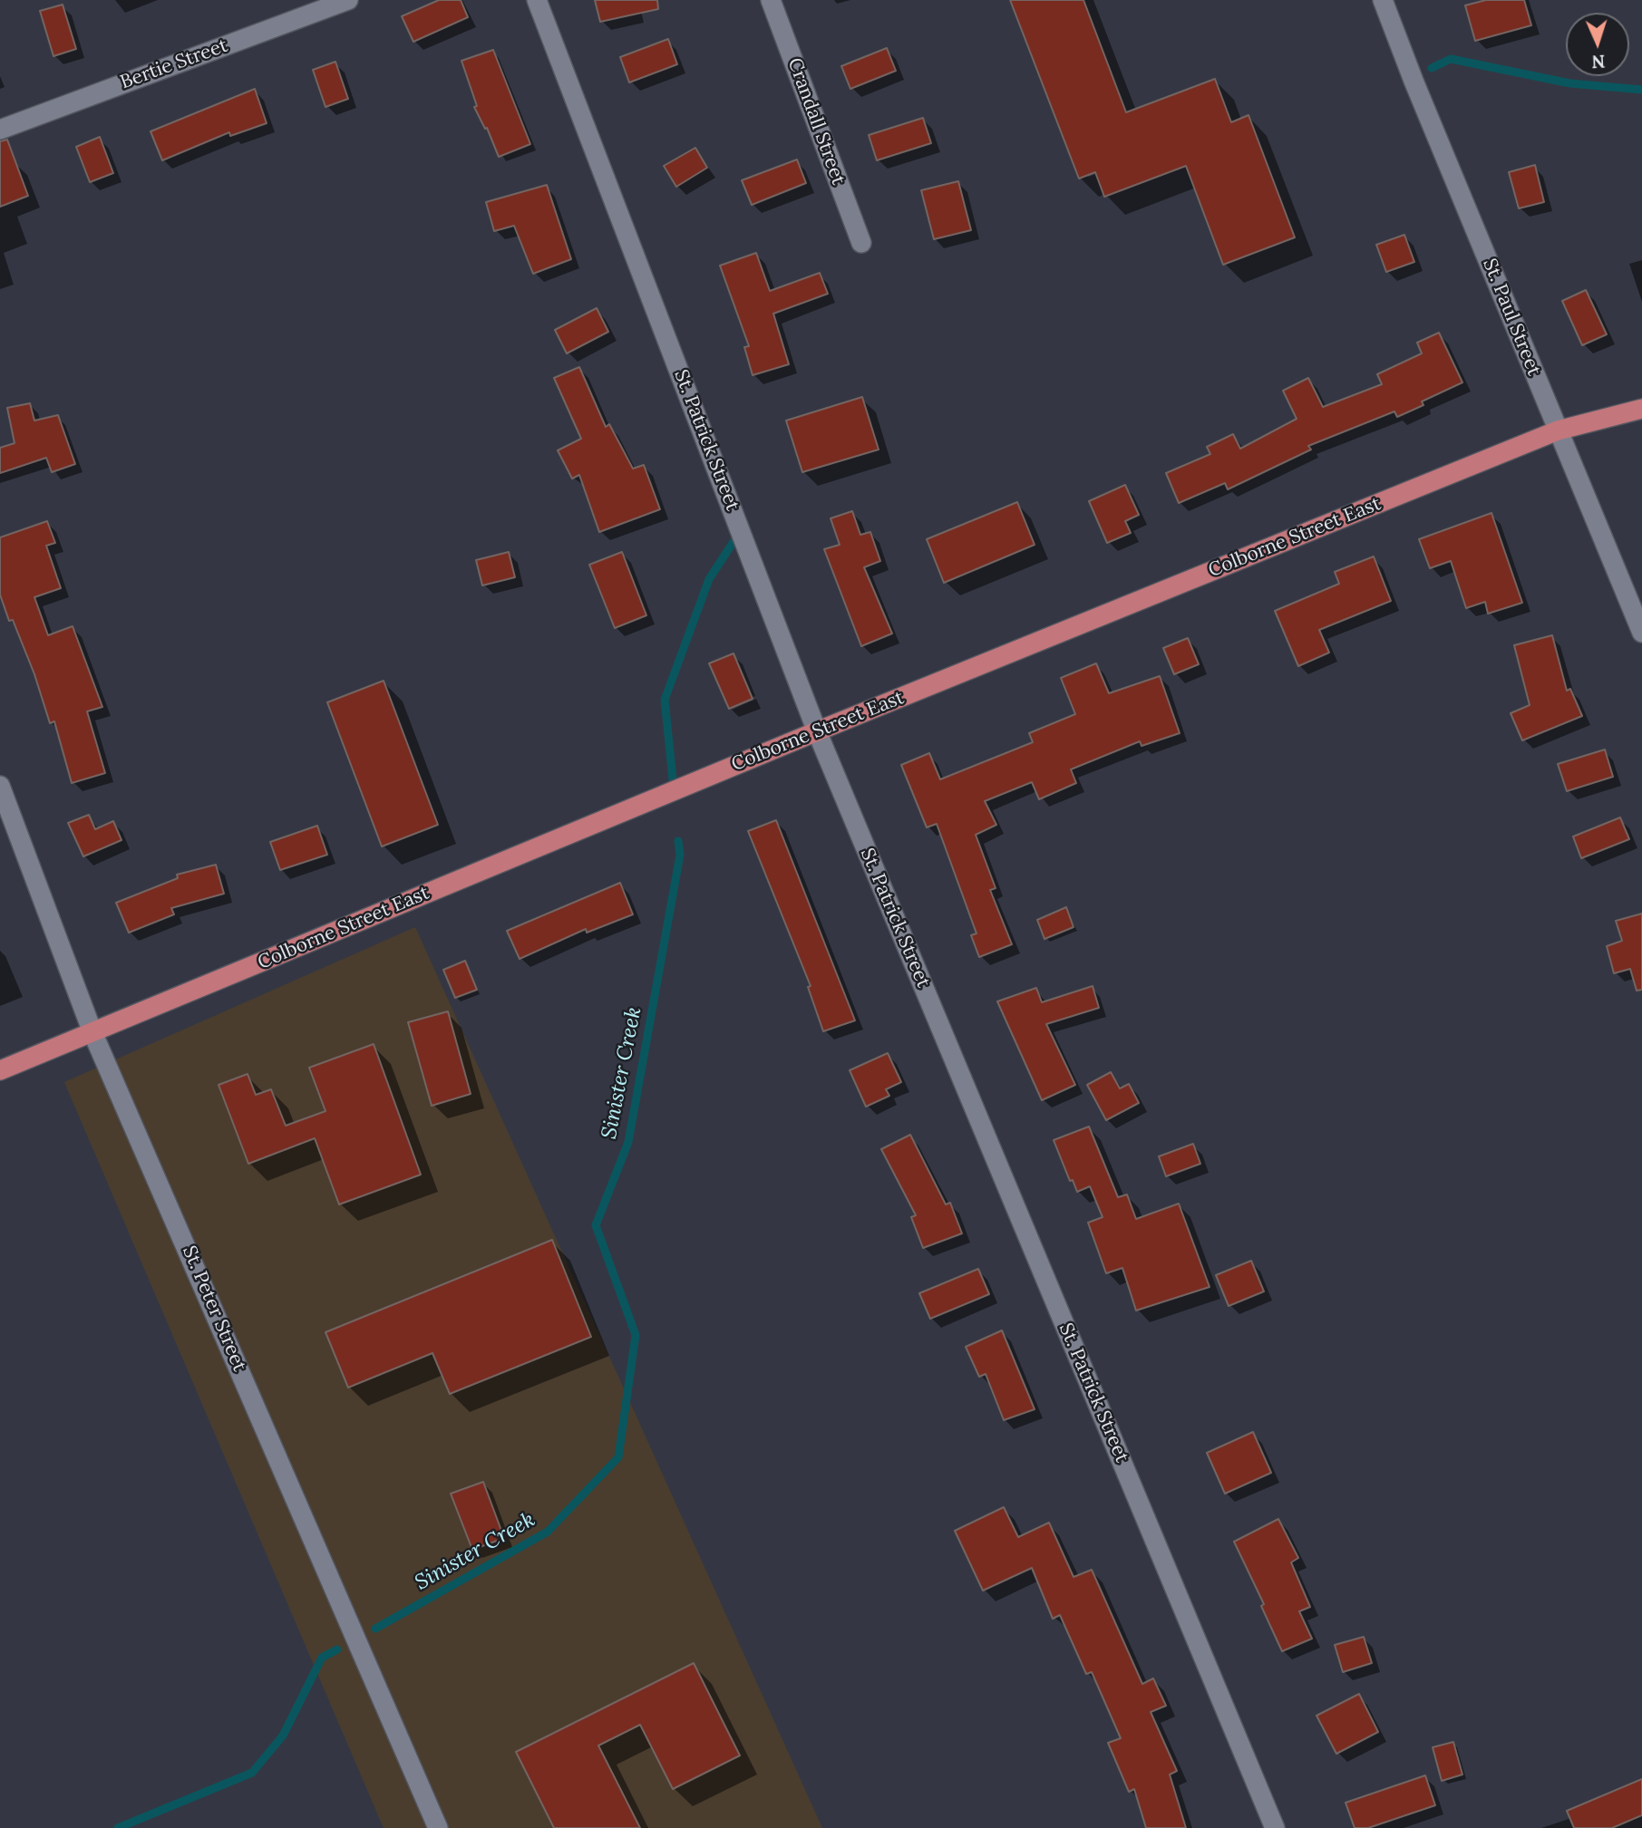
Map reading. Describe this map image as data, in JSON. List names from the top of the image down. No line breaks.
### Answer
{"streets":{"main road":["Colborne Street East"],"street":["Bertie Street","Crandall Street","St. Paul Street","St. Patrick Street","St. Peter Street"]},"crossings":[["St. Paul Street","Colborne Street East"],["St. Patrick Street","Colborne Street East"],["Colborne Street East","St. Peter Street"]],"water":["Sinister Creek"],"north":"bottom"}
